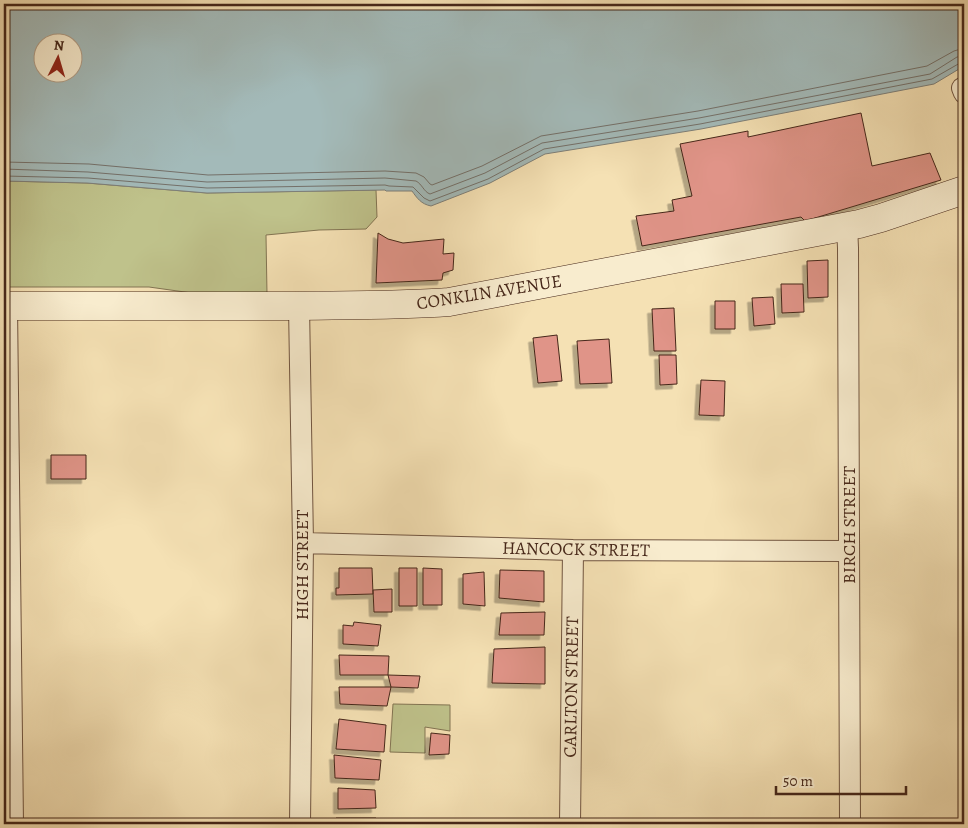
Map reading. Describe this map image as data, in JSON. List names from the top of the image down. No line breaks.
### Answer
{"streets":{"main road":["CONKLIN AVENUE"],"street":["BIRCH STREET","HANCOCK STREET","HIGH STREET","CARLTON STREET"]},"crossings":[["CONKLIN AVENUE","BIRCH STREET"],["CONKLIN AVENUE","HIGH STREET"],["BIRCH STREET","HANCOCK STREET"],["HANCOCK STREET","HIGH STREET"],["HANCOCK STREET","CARLTON STREET"]],"scale_bar":"50 m","north":"top"}
